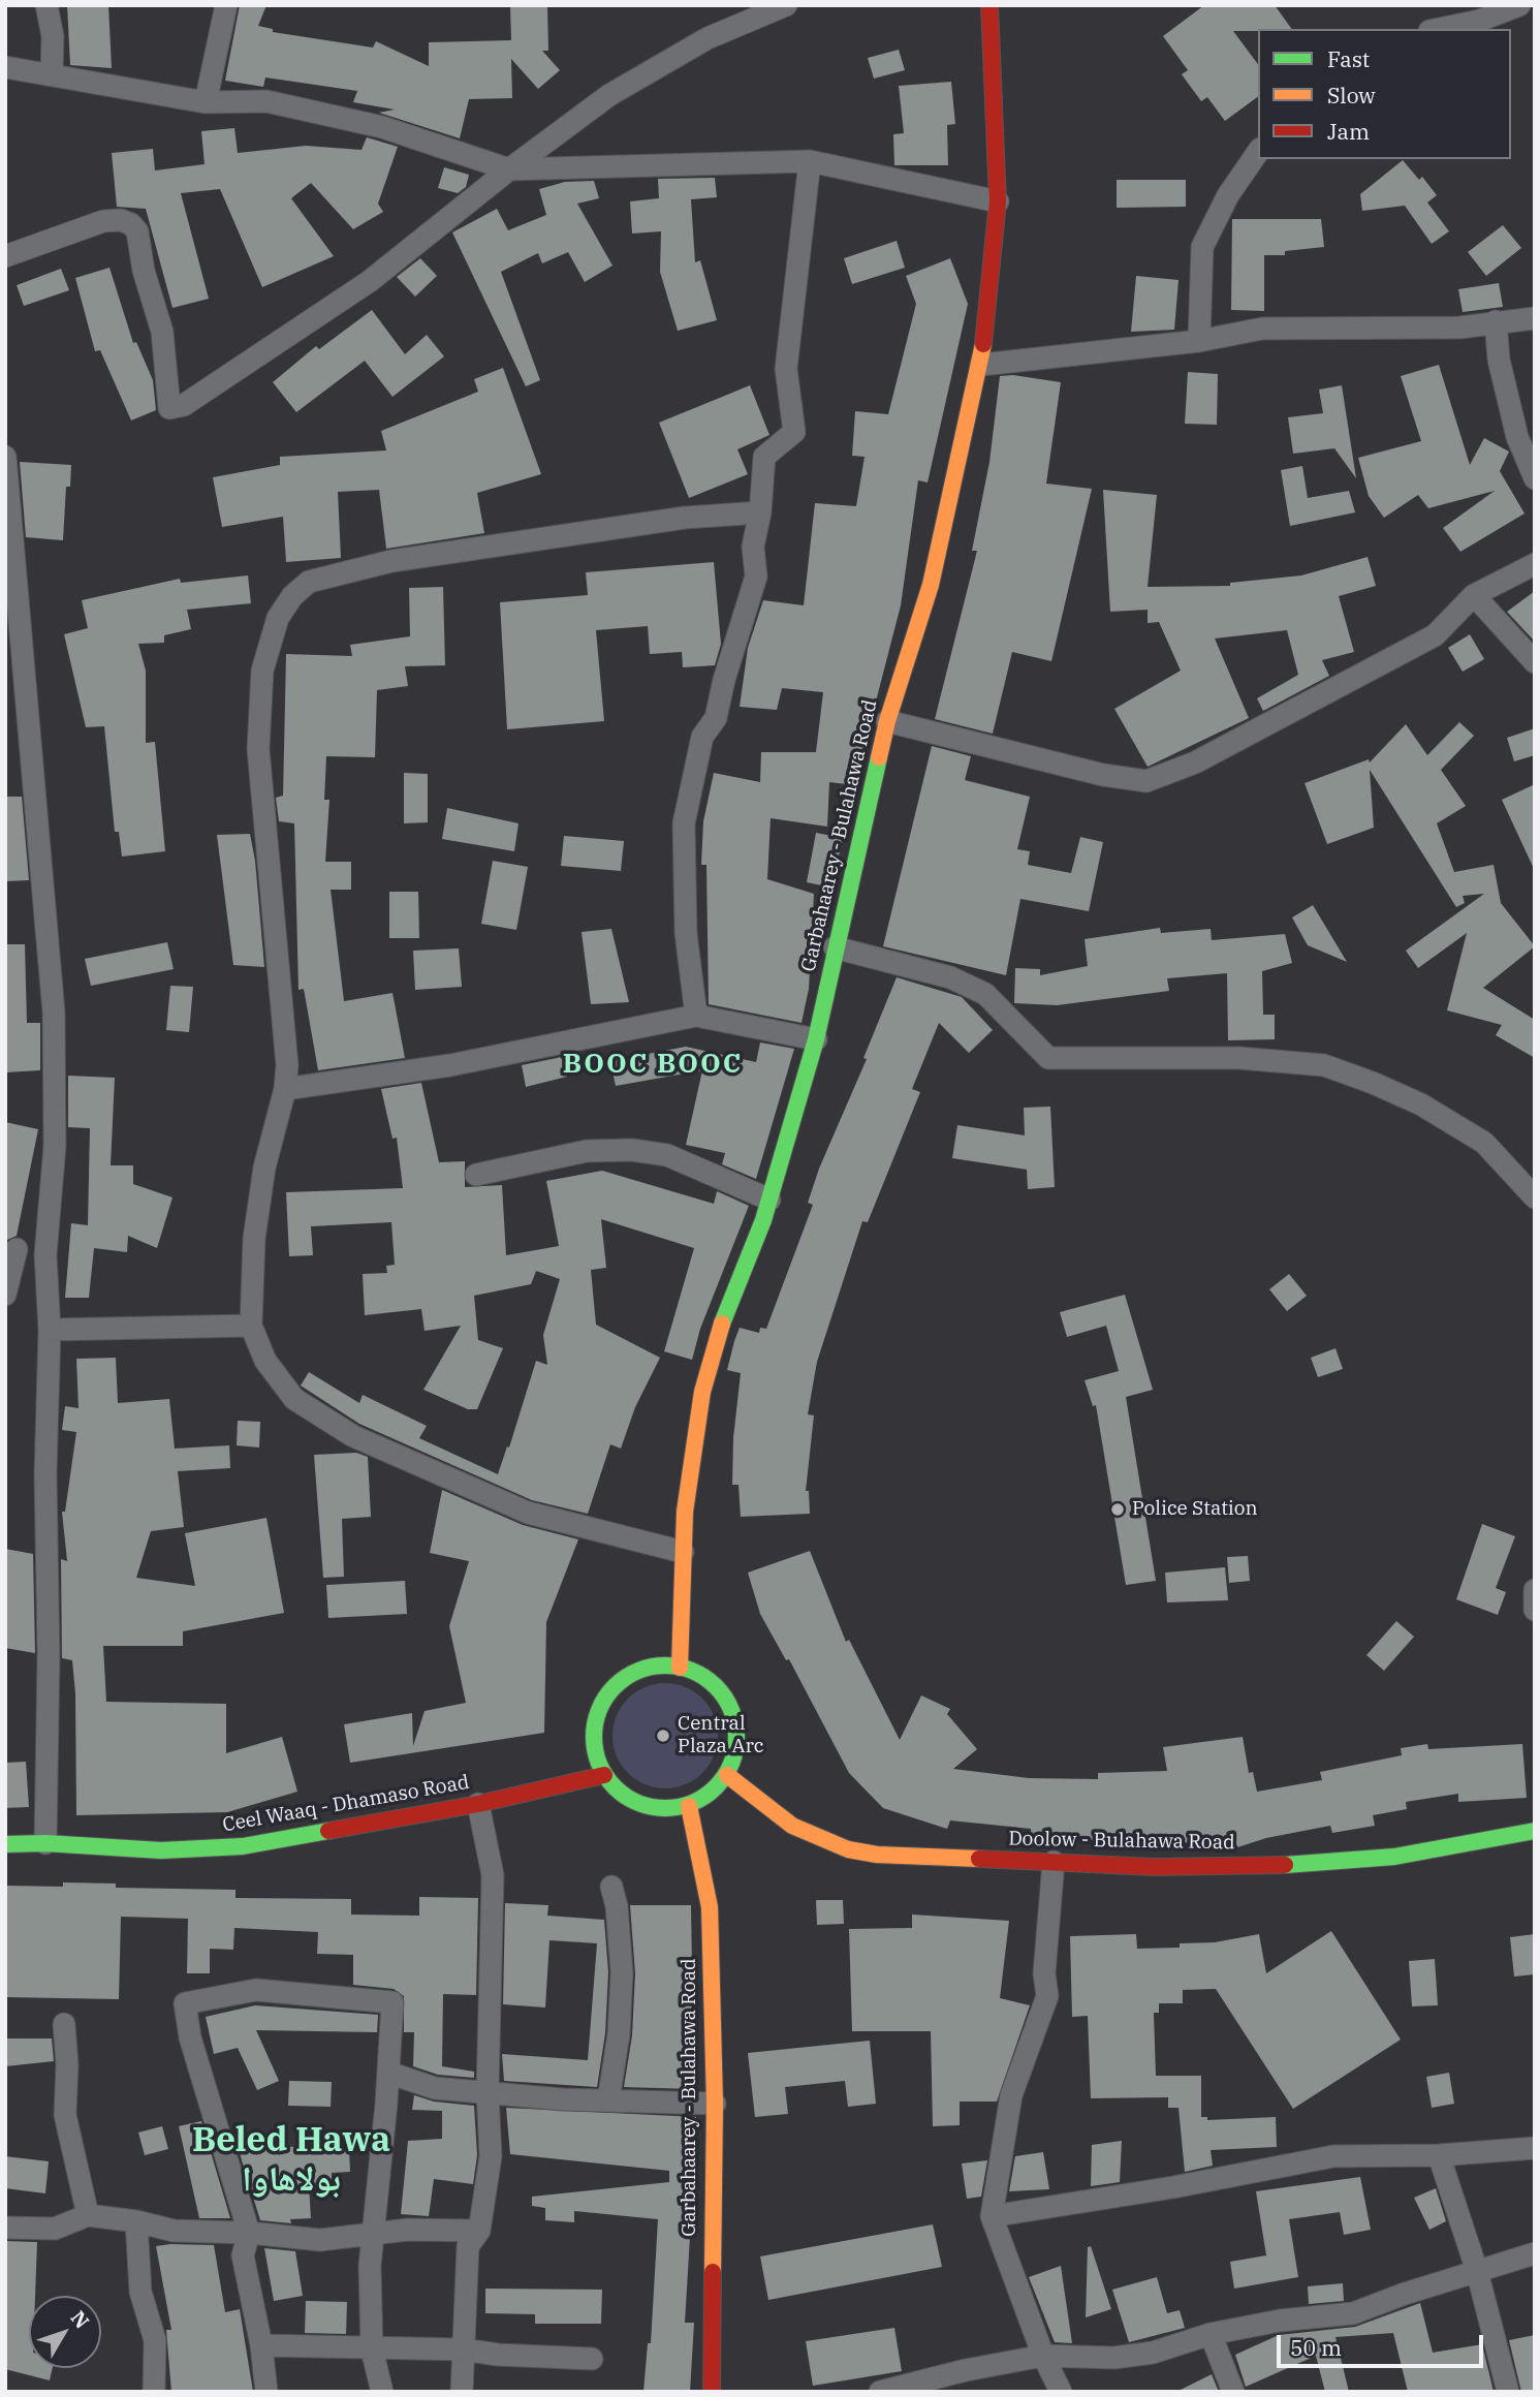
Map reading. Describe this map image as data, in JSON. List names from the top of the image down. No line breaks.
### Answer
{"streets":{"main road":["Garbahaarey - Bulahawa Road","Ceel Waaq - Dhamaso Road","Doolow - Bulahawa Road"]},"crossings":[["Garbahaarey - Bulahawa Road","Ceel Waaq - Dhamaso Road"],["Garbahaarey - Bulahawa Road","Doolow - Bulahawa Road"],["Ceel Waaq - Dhamaso Road","Doolow - Bulahawa Road"]],"districts":["BOOC BOOC","Beled Hawa بولاهاوا"],"places":["Police Station","Central Plaza Arc"],"legend":["Fast","Slow","Jam"],"scale_bar":"50 m","north":"top right"}
